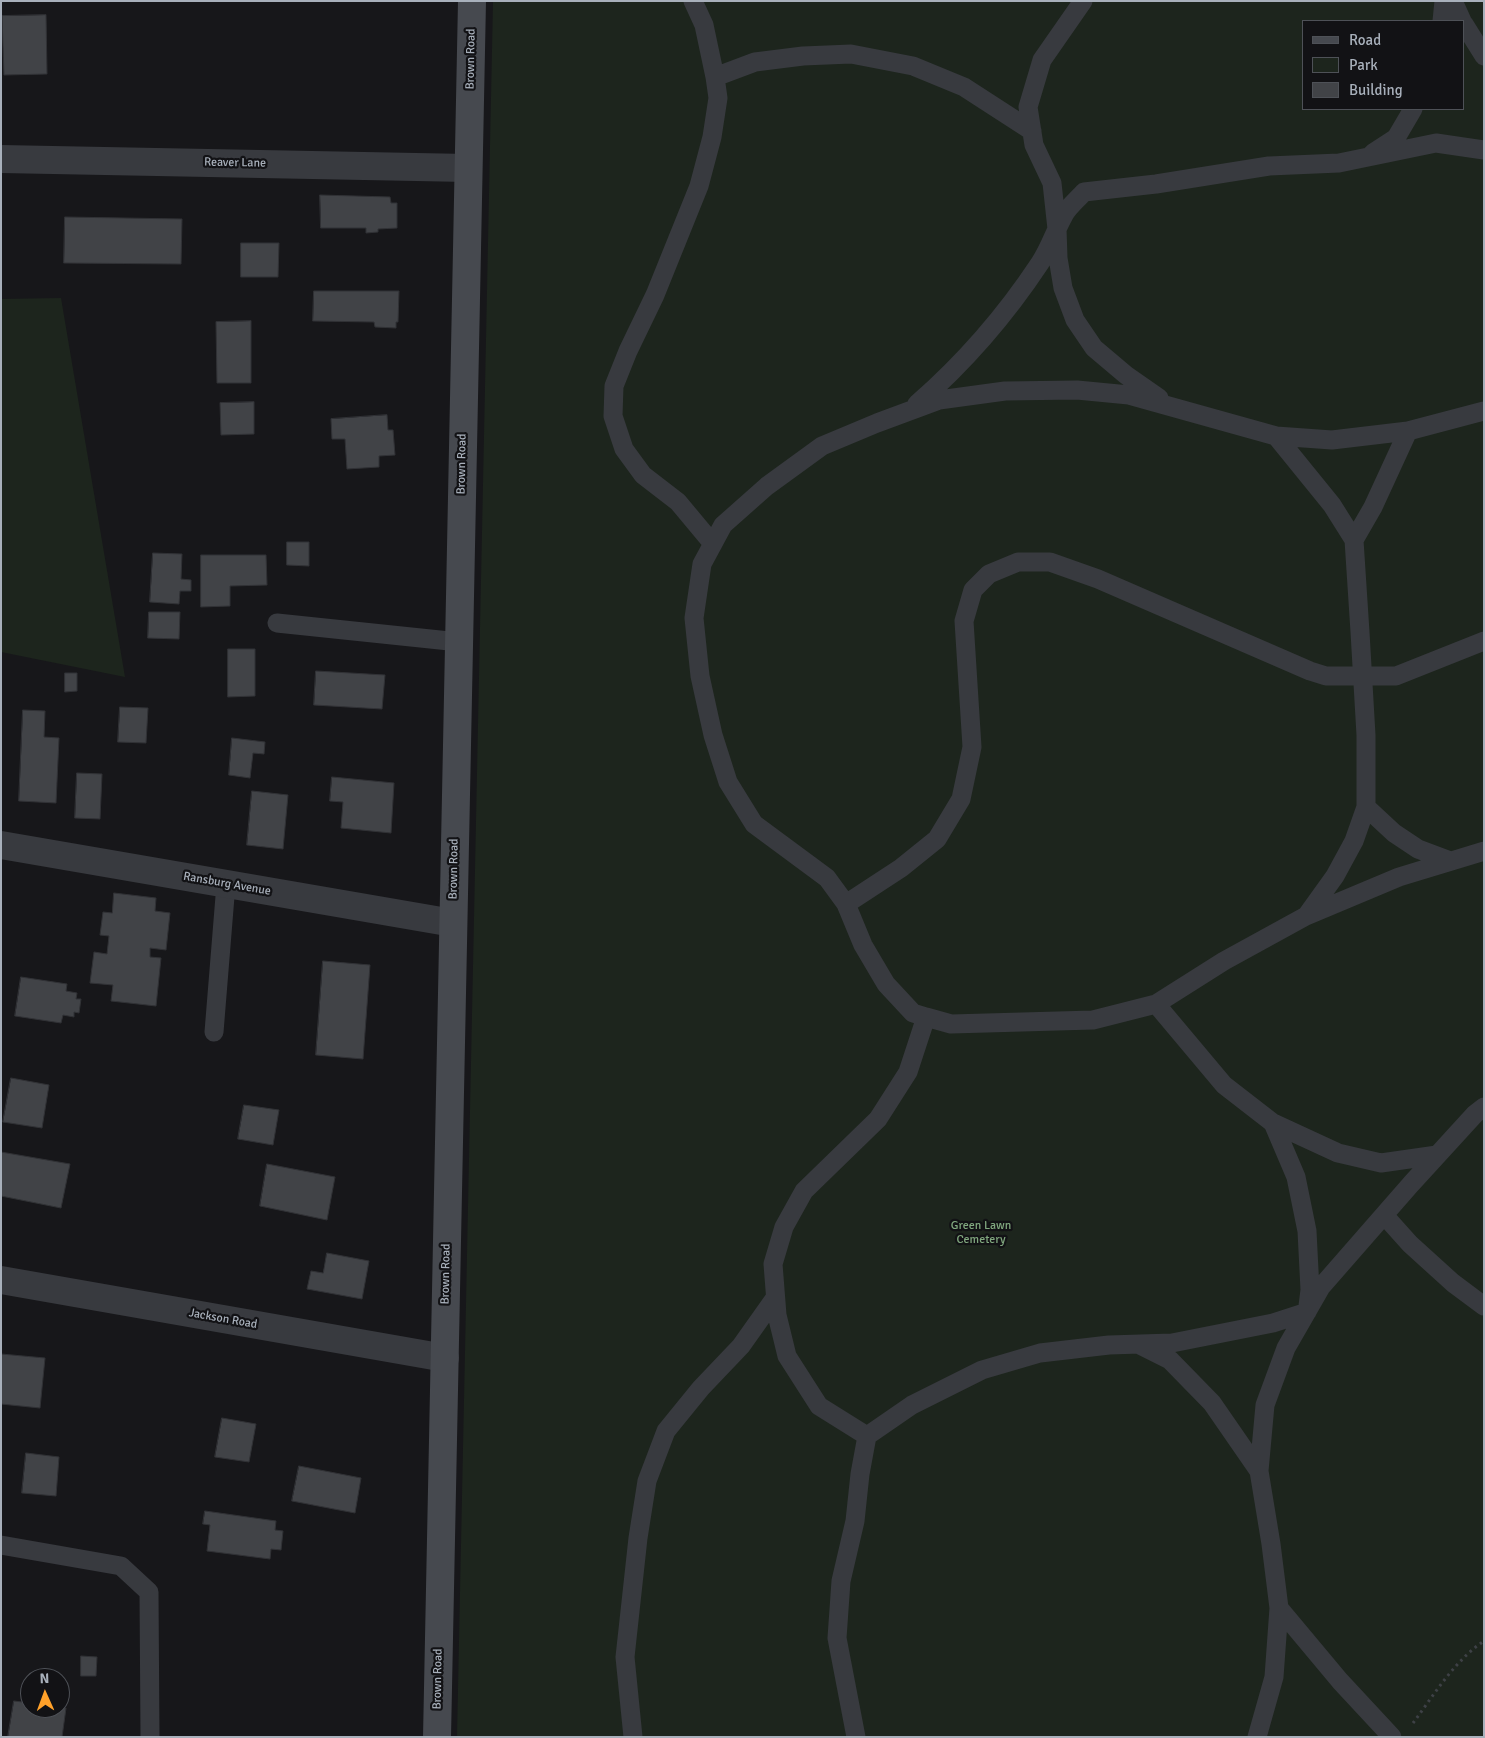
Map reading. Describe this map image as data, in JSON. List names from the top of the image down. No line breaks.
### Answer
{"streets":{"main road":["Brown Road"],"street":["Reaver Lane","Ransburg Avenue","Jackson Road"]},"crossings":[["Brown Road","Reaver Lane"],["Brown Road","Ransburg Avenue"],["Brown Road","Jackson Road"]],"parks":["Green Lawn Cemetery"],"legend":["Road","Park","Building"],"north":"top"}
